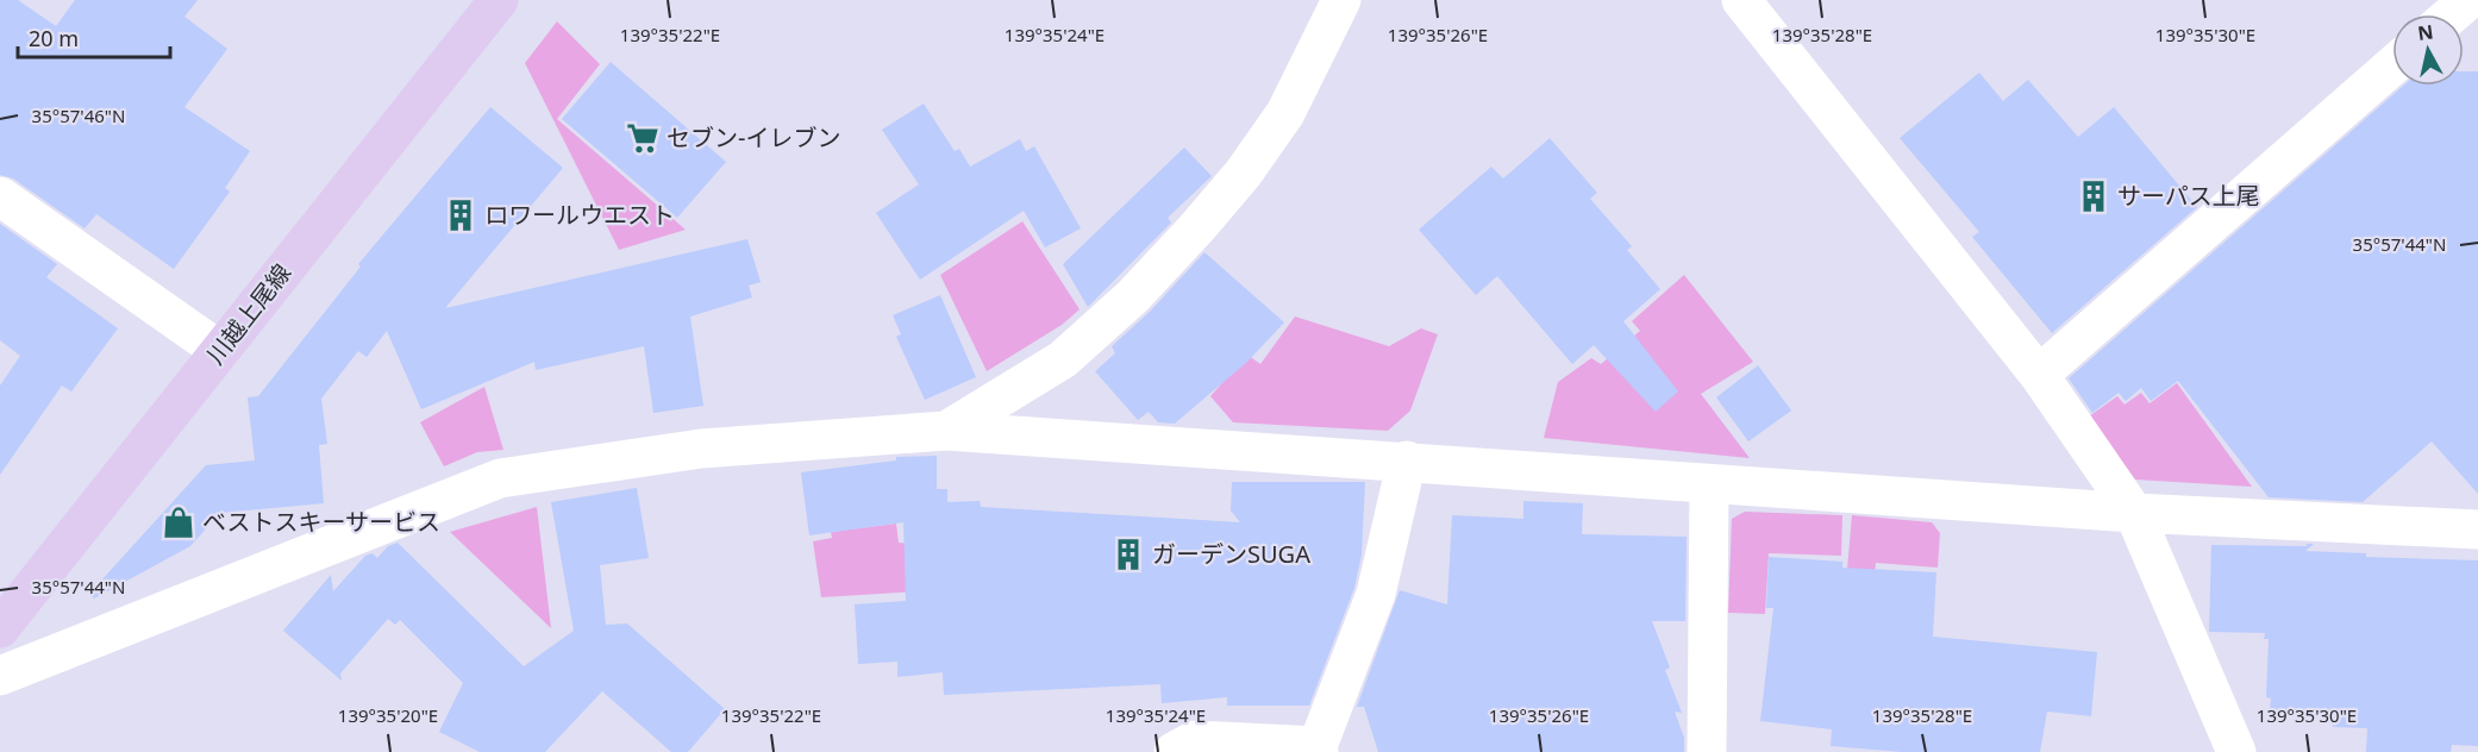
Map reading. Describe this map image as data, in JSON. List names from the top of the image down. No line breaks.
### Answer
{"streets":{"main road":["川越上尾線"]},"places":{"supermarket":["セブン-イレブン"],"building":["サーパス上尾","ロワールウエスト","ガーデンSUGA"],"shop":["ベストスキーサービス"]},"scale_bar":"20 m","north":"top","coordinates":["139°35'22\"E","139°35'24\"E","139°35'26\"E","139°35'28\"E","139°35'30\"E","35°57'46\"N","35°57'44\"N","139°35'20\"E"]}
